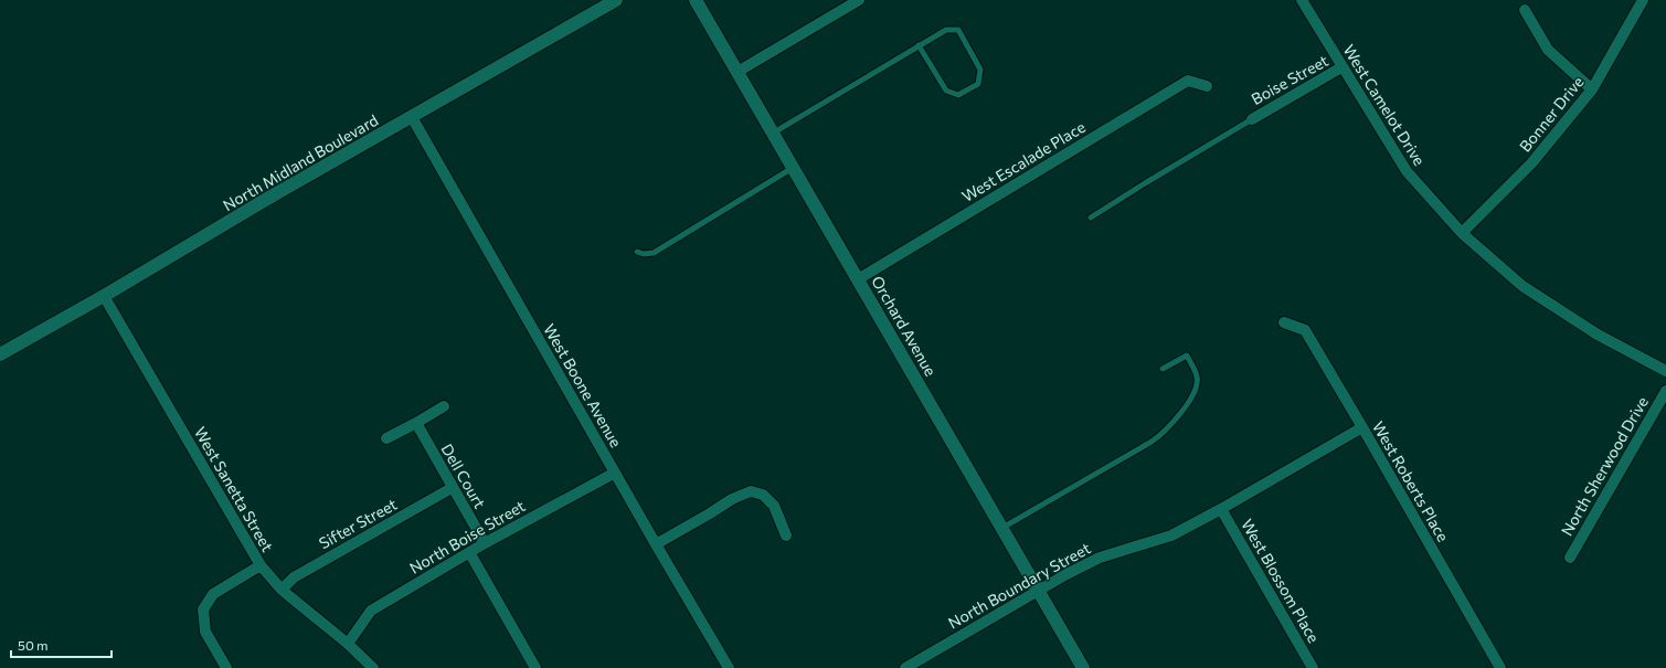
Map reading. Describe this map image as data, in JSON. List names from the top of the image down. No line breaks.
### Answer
{"streets":{"street":["Boise Street","West Camelot Drive","Bonner Drive","West Escalade Place","North Midland Boulevard","Orchard Avenue","West Boone Avenue","North Sherwood Drive","Dell Court","West Roberts Place","West Sanetta Street","Sifter Street","North Boise Street","West Blossom Place","North Boundary Street"]},"crossings":[["Boise Street","West Camelot Drive"],["West Camelot Drive","Bonner Drive"],["West Escalade Place","Orchard Avenue"],["North Midland Boulevard","West Boone Avenue"],["North Midland Boulevard","West Sanetta Street"],["Orchard Avenue","North Boundary Street"],["West Boone Avenue","North Boise Street"],["Dell Court","Sifter Street"],["Dell Court","North Boise Street"],["West Roberts Place","North Boundary Street"],["West Sanetta Street","Sifter Street"],["West Sanetta Street","North Boise Street"],["West Blossom Place","North Boundary Street"]],"scale_bar":"50 m"}
